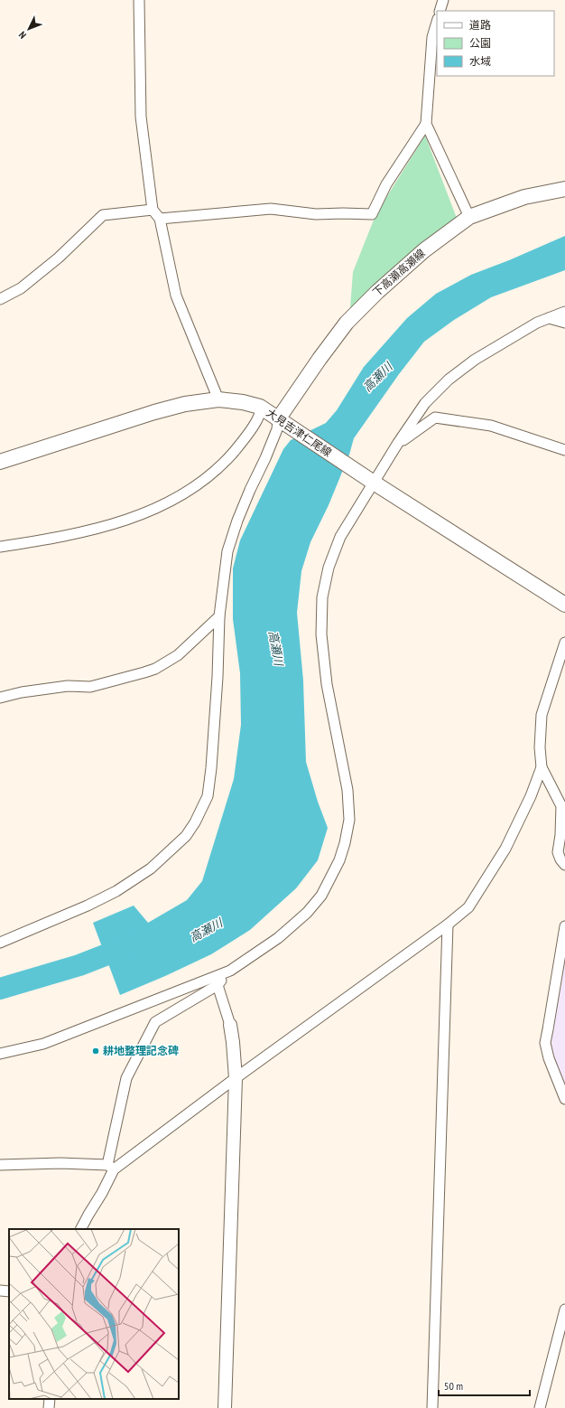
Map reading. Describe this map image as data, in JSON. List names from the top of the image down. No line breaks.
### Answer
{"streets":{"main road":["下高瀬高瀬線","大見吉津仁尾線"]},"crossings":[["下高瀬高瀬線","大見吉津仁尾線"]],"water":["高瀬川"],"places":["耕地整理記念碑"],"legend":["道路","公園","水域"],"scale_bar":"50 m","north":"bottom left"}
